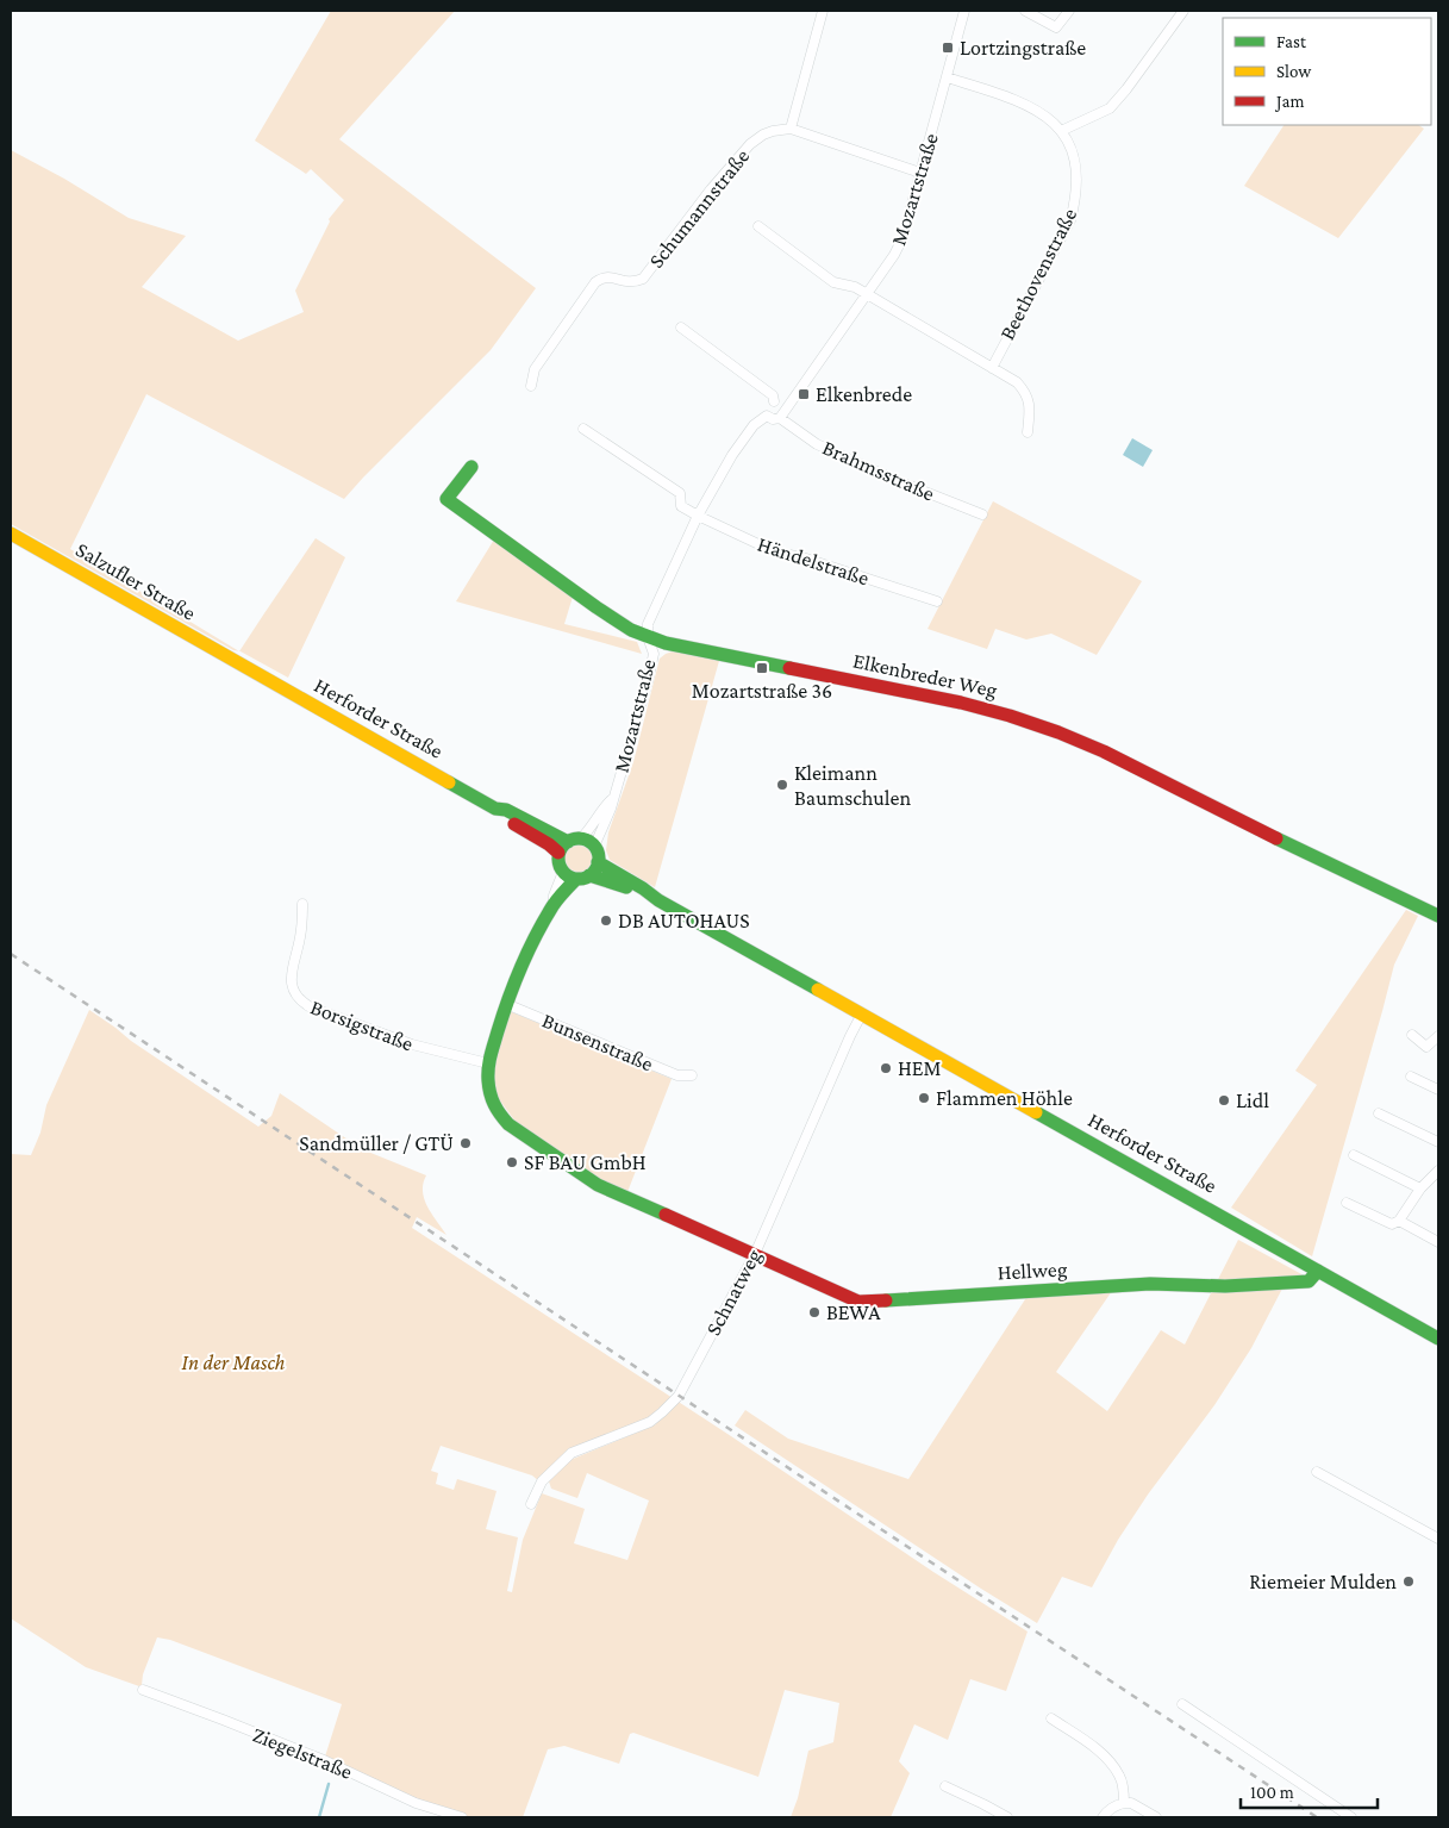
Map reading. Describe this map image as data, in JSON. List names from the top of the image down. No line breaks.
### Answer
{"streets":{"street":["Mozartstraße","Schumannstraße","Beethovenstraße","Brahmsstraße","Händelstraße","Salzufler Straße","Elkenbreder Weg","Herforder Straße","Borsigstraße","Bunsenstraße","Hellweg","Schnatweg","Ziegelstraße"]},"crossings":[["Mozartstraße","Beethovenstraße"],["Mozartstraße","Brahmsstraße"],["Mozartstraße","Händelstraße"],["Mozartstraße","Elkenbreder Weg"],["Mozartstraße","Herforder Straße"],["Salzufler Straße","Herforder Straße"],["Herforder Straße","Hellweg"],["Herforder Straße","Schnatweg"],["Borsigstraße","Hellweg"],["Hellweg","Schnatweg"]],"parks":["In der Masch"],"places":{"transit":["Lortzingstraße","Elkenbrede","Mozartstraße 36"],"other":["Kleimann Baumschulen","DB AUTOHAUS","HEM","Flammen Höhle","Lidl","Sandmüller / GTÜ","SF BAU GmbH","BEWA","Riemeier Mulden"]},"legend":["Fast","Slow","Jam"],"scale_bar":"100 m"}
